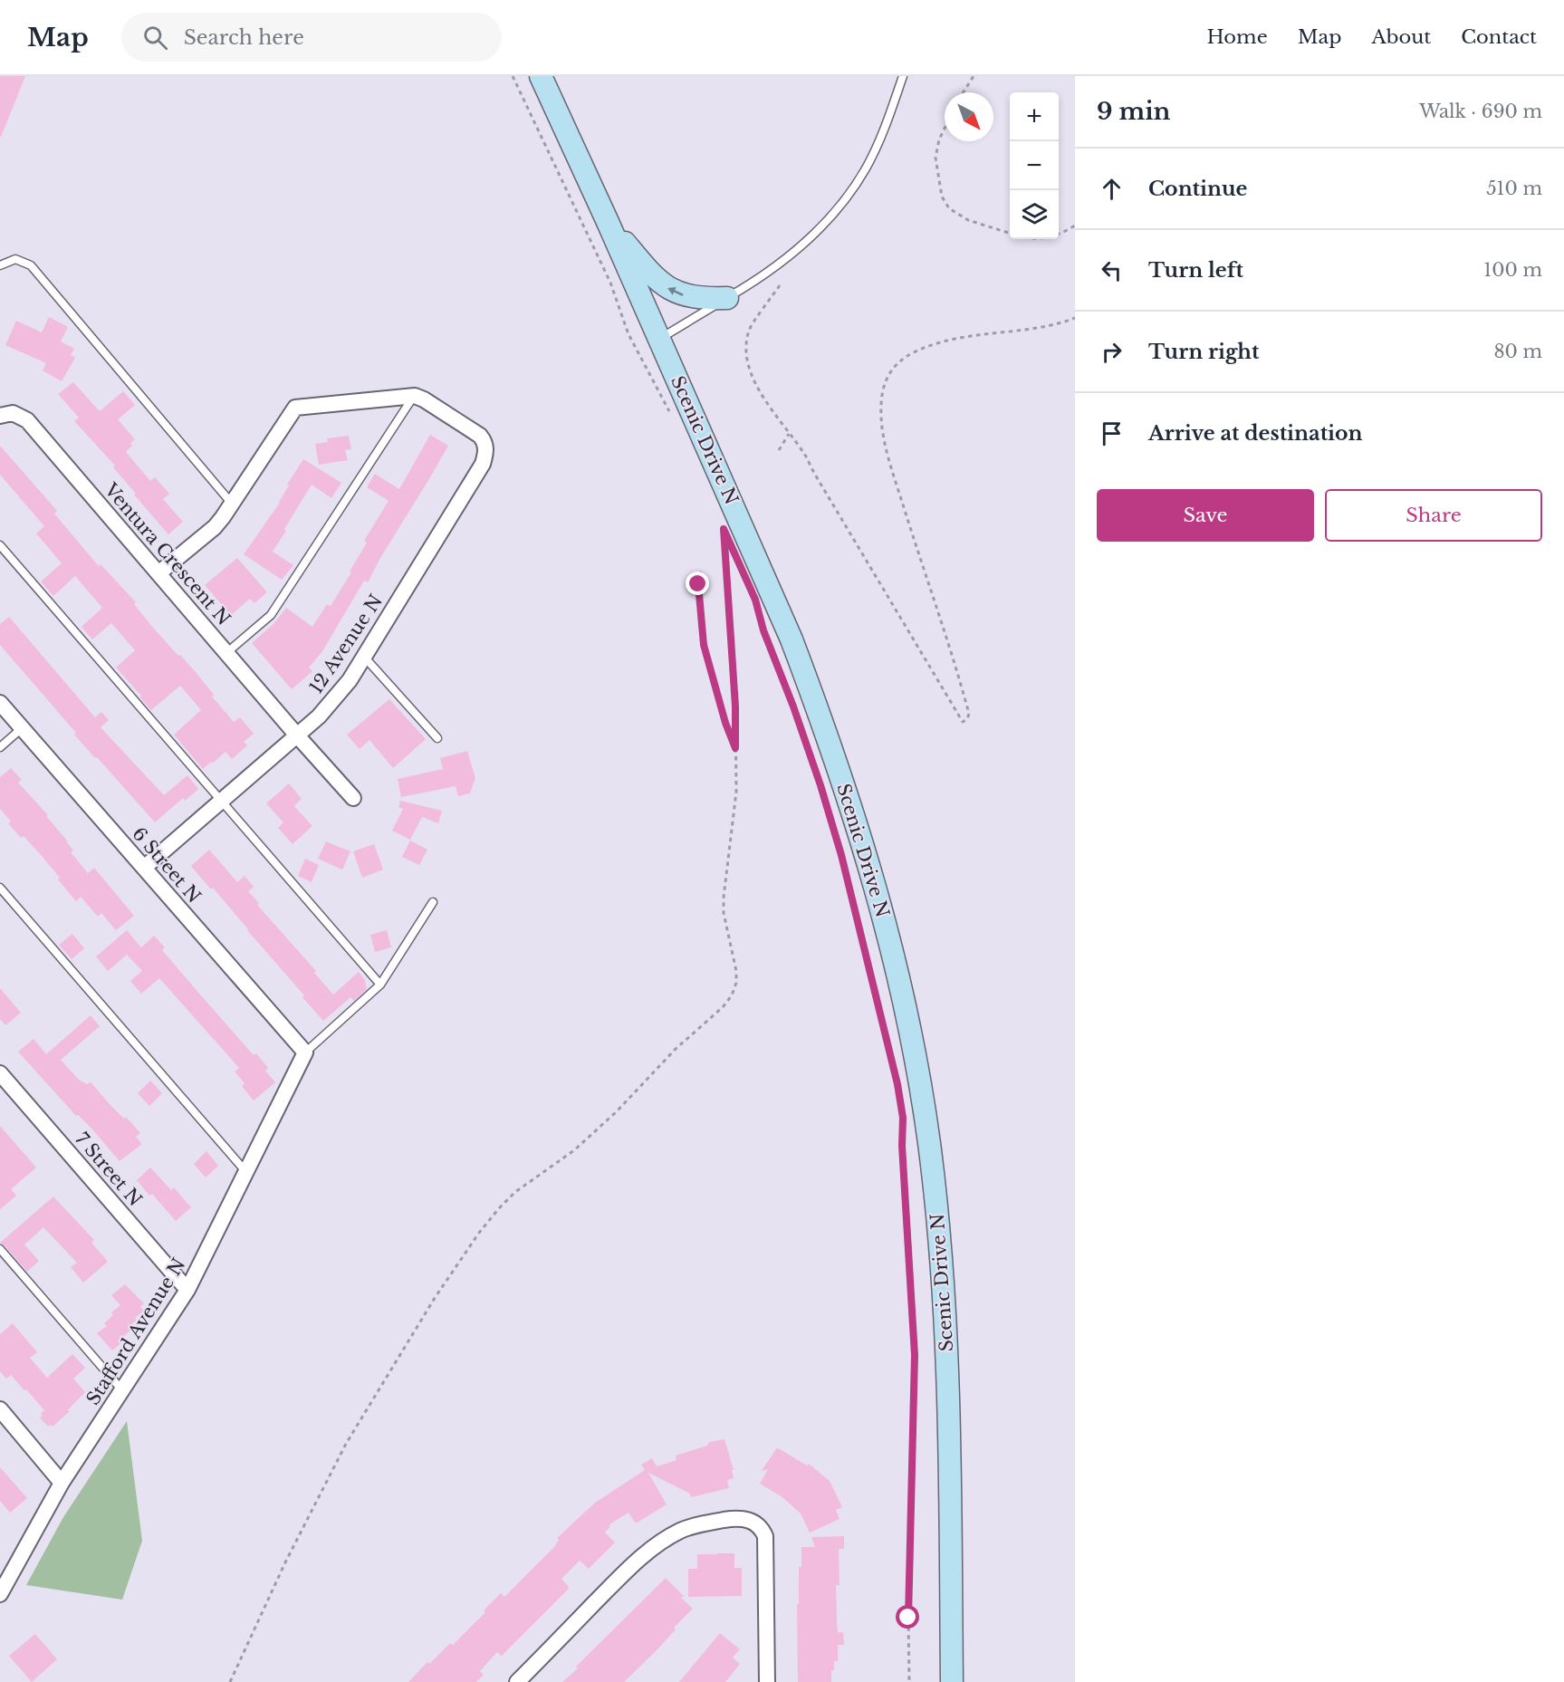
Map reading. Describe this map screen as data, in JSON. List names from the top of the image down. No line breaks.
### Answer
{"streets":{"main road":["Scenic Drive N"],"street":["Ventura Crescent N","12 Avenue N","6 Street N","7 Street N","Stafford Avenue N"]},"crossings":[["Ventura Crescent N","12 Avenue N"],["12 Avenue N","6 Street N"],["6 Street N","Stafford Avenue N"],["7 Street N","Stafford Avenue N"]],"north":"bottom right","page":{"header":"Map","search":"Search here","nav":["Home","Map","About","Contact"],"heading":["9 min","Walk · 690 m"],"map_buttons":["+","−"],"list":[["Continue","510 m"],["Turn left","100 m"],["Turn right","80 m"],"Arrive at destination"],"buttons":["Save","Share"]}}
